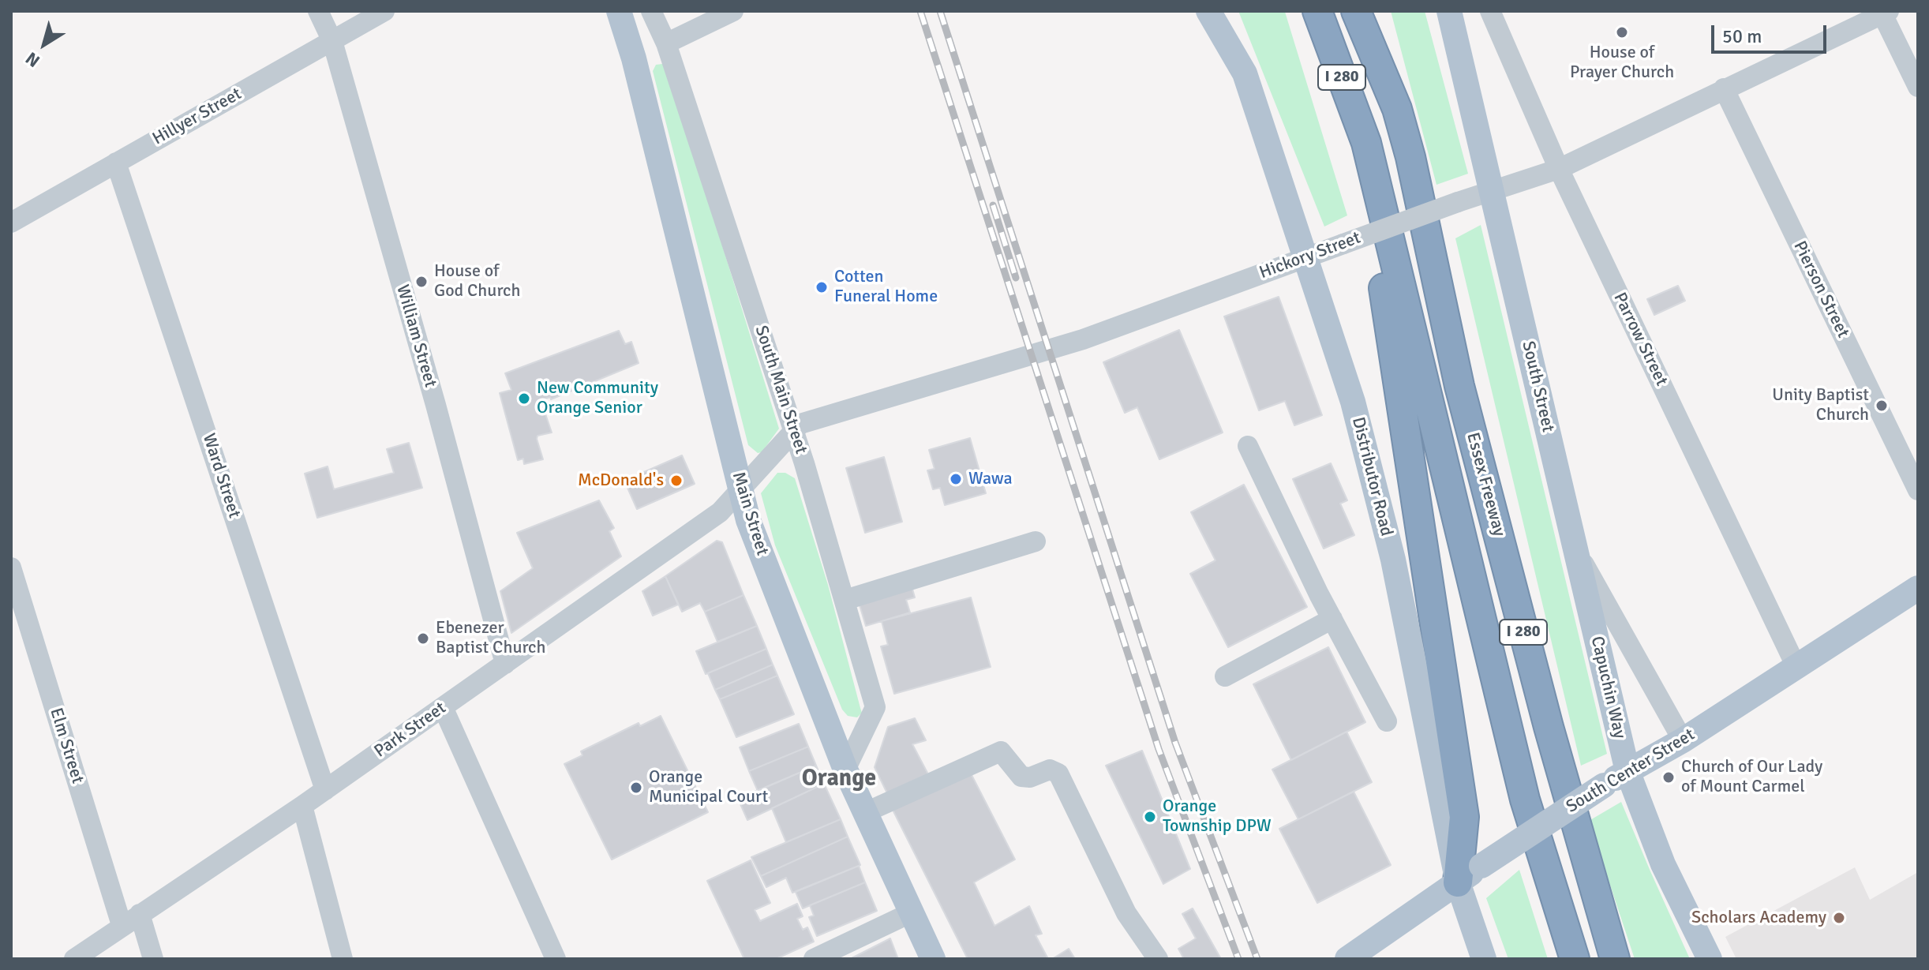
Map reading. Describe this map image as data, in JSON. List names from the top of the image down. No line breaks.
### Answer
{"streets":{"highway":["I 280","Essex Freeway"],"main road":["South Street","Distributor Road","Main Street","Capuchin Way","South Center Street"],"street":["Hillyer Street","Hickory Street","Pierson Street","William Street","Parrow Street","South Main Street","Ward Street","Park Street","Elm Street"]},"crossings":[["Hillyer Street","William Street"],["Hillyer Street","Ward Street"],["Hickory Street","Pierson Street"],["Hickory Street","Parrow Street"],["Hickory Street","South Street"],["Hickory Street","South Main Street"],["Hickory Street","Distributor Road"],["Hickory Street","Main Street"],["Hickory Street","Park Street"],["William Street","Park Street"],["Parrow Street","South Center Street"],["South Street","Capuchin Way"],["South Street","South Center Street"],["South Main Street","Main Street"],["Ward Street","Park Street"],["Distributor Road","South Center Street"],["Main Street","Park Street"],["Capuchin Way","South Center Street"],["Park Street","Elm Street"]],"districts":["Orange"],"places":["House of Prayer Church","House of God Church","Cotten Funeral Home","New Community Orange Senior","Unity Baptist Church","Wawa","McDonald's","Ebenezer Baptist Church","Church of Our Lady of Mount Carmel","Orange Municipal Court","Orange Township DPW","Scholars Academy"],"scale_bar":"50 m","north":"bottom left"}
